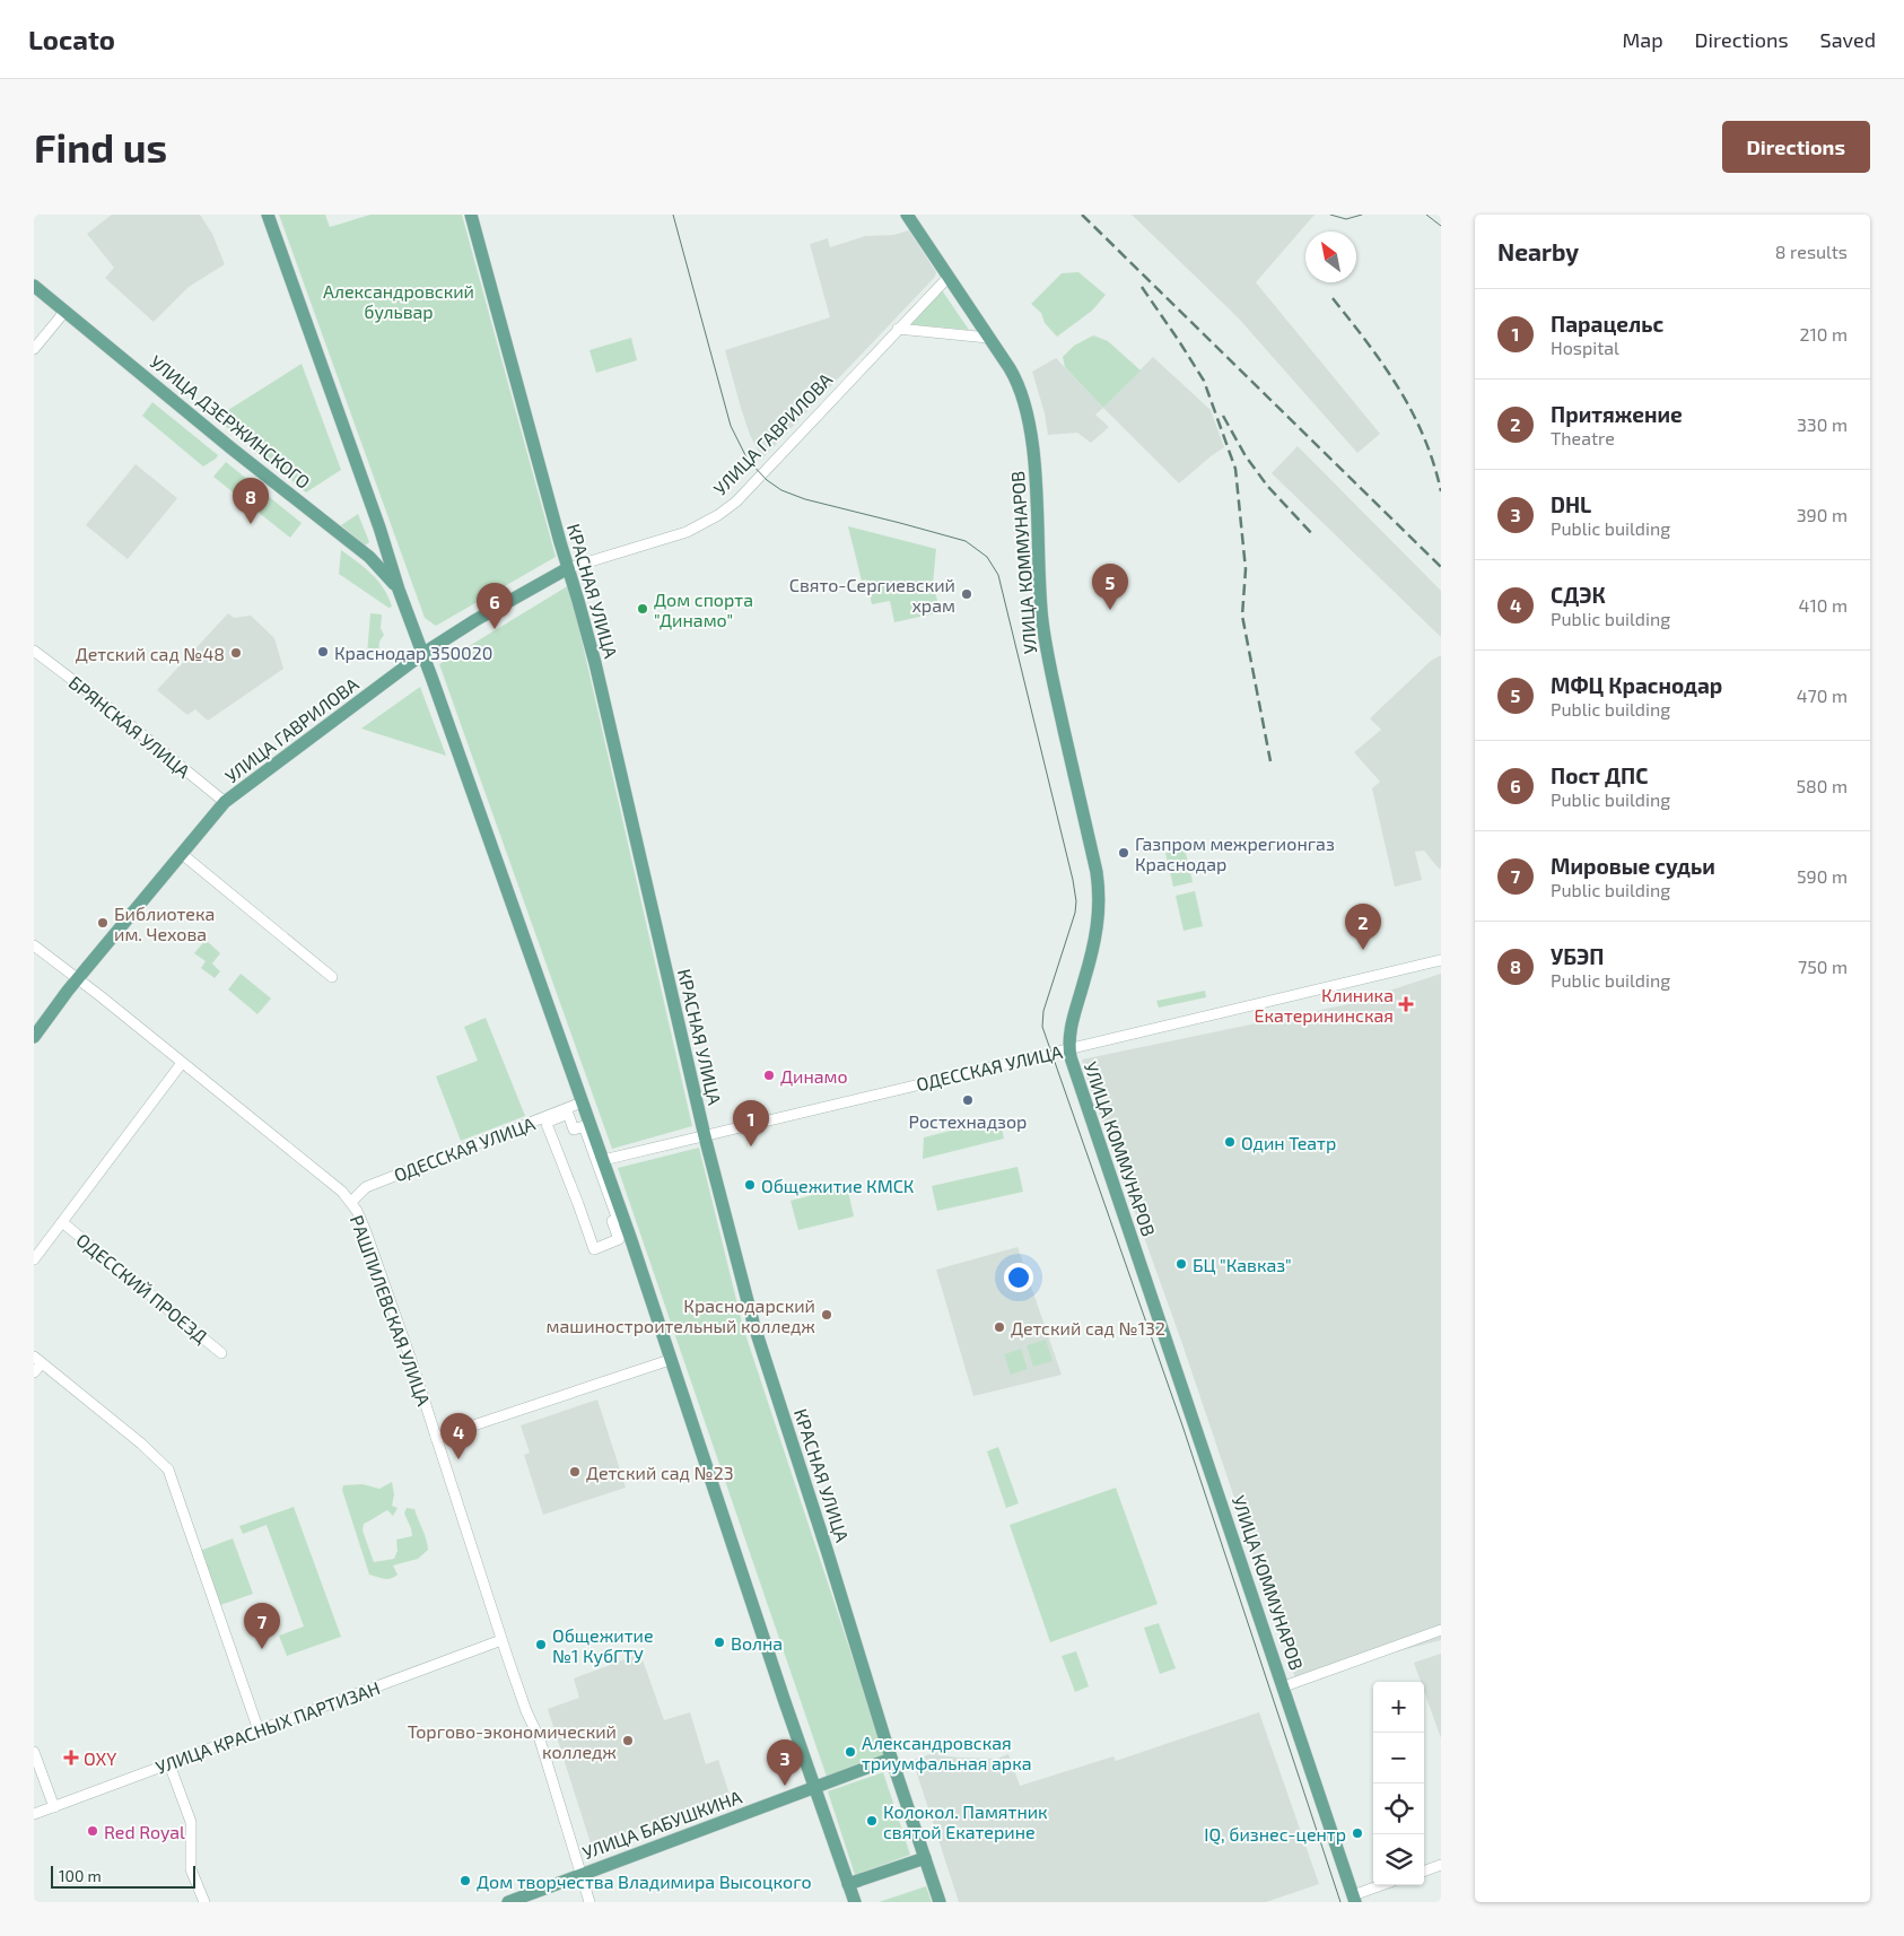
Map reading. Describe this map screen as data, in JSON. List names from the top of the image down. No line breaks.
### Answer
{"streets":{"main road":["УЛИЦА ДЗЕРЖИНСКОГО","УЛИЦА ГАВРИЛОВА","УЛИЦА КОММУНАРОВ","КРАСНАЯ УЛИЦА","УЛИЦА БАБУШКИНА"],"street":["БРЯНСКАЯ УЛИЦА","ОДЕССКАЯ УЛИЦА","ОДЕССКИЙ ПРОЕЗД","РАШПИЛЕВСКАЯ УЛИЦА","УЛИЦА КРАСНЫХ ПАРТИЗАН"]},"crossings":[["УЛИЦА ГАВРИЛОВА","УЛИЦА КОММУНАРОВ"],["УЛИЦА ГАВРИЛОВА","КРАСНАЯ УЛИЦА"],["УЛИЦА ГАВРИЛОВА","БРЯНСКАЯ УЛИЦА"],["УЛИЦА ГАВРИЛОВА","РАШПИЛЕВСКАЯ УЛИЦА"],["УЛИЦА КОММУНАРОВ","ОДЕССКАЯ УЛИЦА"],["КРАСНАЯ УЛИЦА","ОДЕССКАЯ УЛИЦА"],["КРАСНАЯ УЛИЦА","УЛИЦА БАБУШКИНА"],["ОДЕССКАЯ УЛИЦА","РАШПИЛЕВСКАЯ УЛИЦА"],["РАШПИЛЕВСКАЯ УЛИЦА","УЛИЦА КРАСНЫХ ПАРТИЗАН"],["РАШПИЛЕВСКАЯ УЛИЦА","УЛИЦА БАБУШКИНА"]],"parks":["Александровский бульвар"],"places":{"other":["Свято-Сергиевский храм","Дом спорта \"Динамо\"","Краснодар 350020","Детский сад №48","Газпром межрегионгаз Краснодар","Библиотека им. Чехова","Динамо","Ростехнадзор","Один Театр","Общежитие КМСК","БЦ \"Кавказ\"","Краснодарский машиностроительный колледж","Детский сад №132","Детский сад №23","Волна","Общежитие №1 КубГТУ","Торгово-экономический колледж","Александровская триумфальная арка","Колокол. Памятник святой Екатерине","Red Royal","IQ, бизнес-центр","Дом творчества Владимира Высоцкого"],"health":["Клиника Екатерининская","OXY"]},"scale_bar":"100 m","north":"top left","page":{"header":"Locato","nav":["Map","Directions","Saved"],"buttons":"Directions","title":"Find us","heading":["Nearby","8 results"],"list":[{"mark":"1","name":"Парацельс","note":"Hospital","value":"210 m"},{"mark":"2","name":"Притяжение","note":"Theatre","value":"330 m"},{"mark":"3","name":"DHL","note":"Public building","value":"390 m"},{"mark":"4","name":"СДЭК","note":"Public building","value":"410 m"},{"mark":"5","name":"МФЦ Краснодар","note":"Public building","value":"470 m"},{"mark":"6","name":"Пост ДПС","note":"Public building","value":"580 m"},{"mark":"7","name":"Мировые судьи","note":"Public building","value":"590 m"},{"mark":"8","name":"УБЭП","note":"Public building","value":"750 m"}],"pins":["8","5","6","2","1","4","7","3"],"map_buttons":["+","−"],"scale":"100 m"}}
